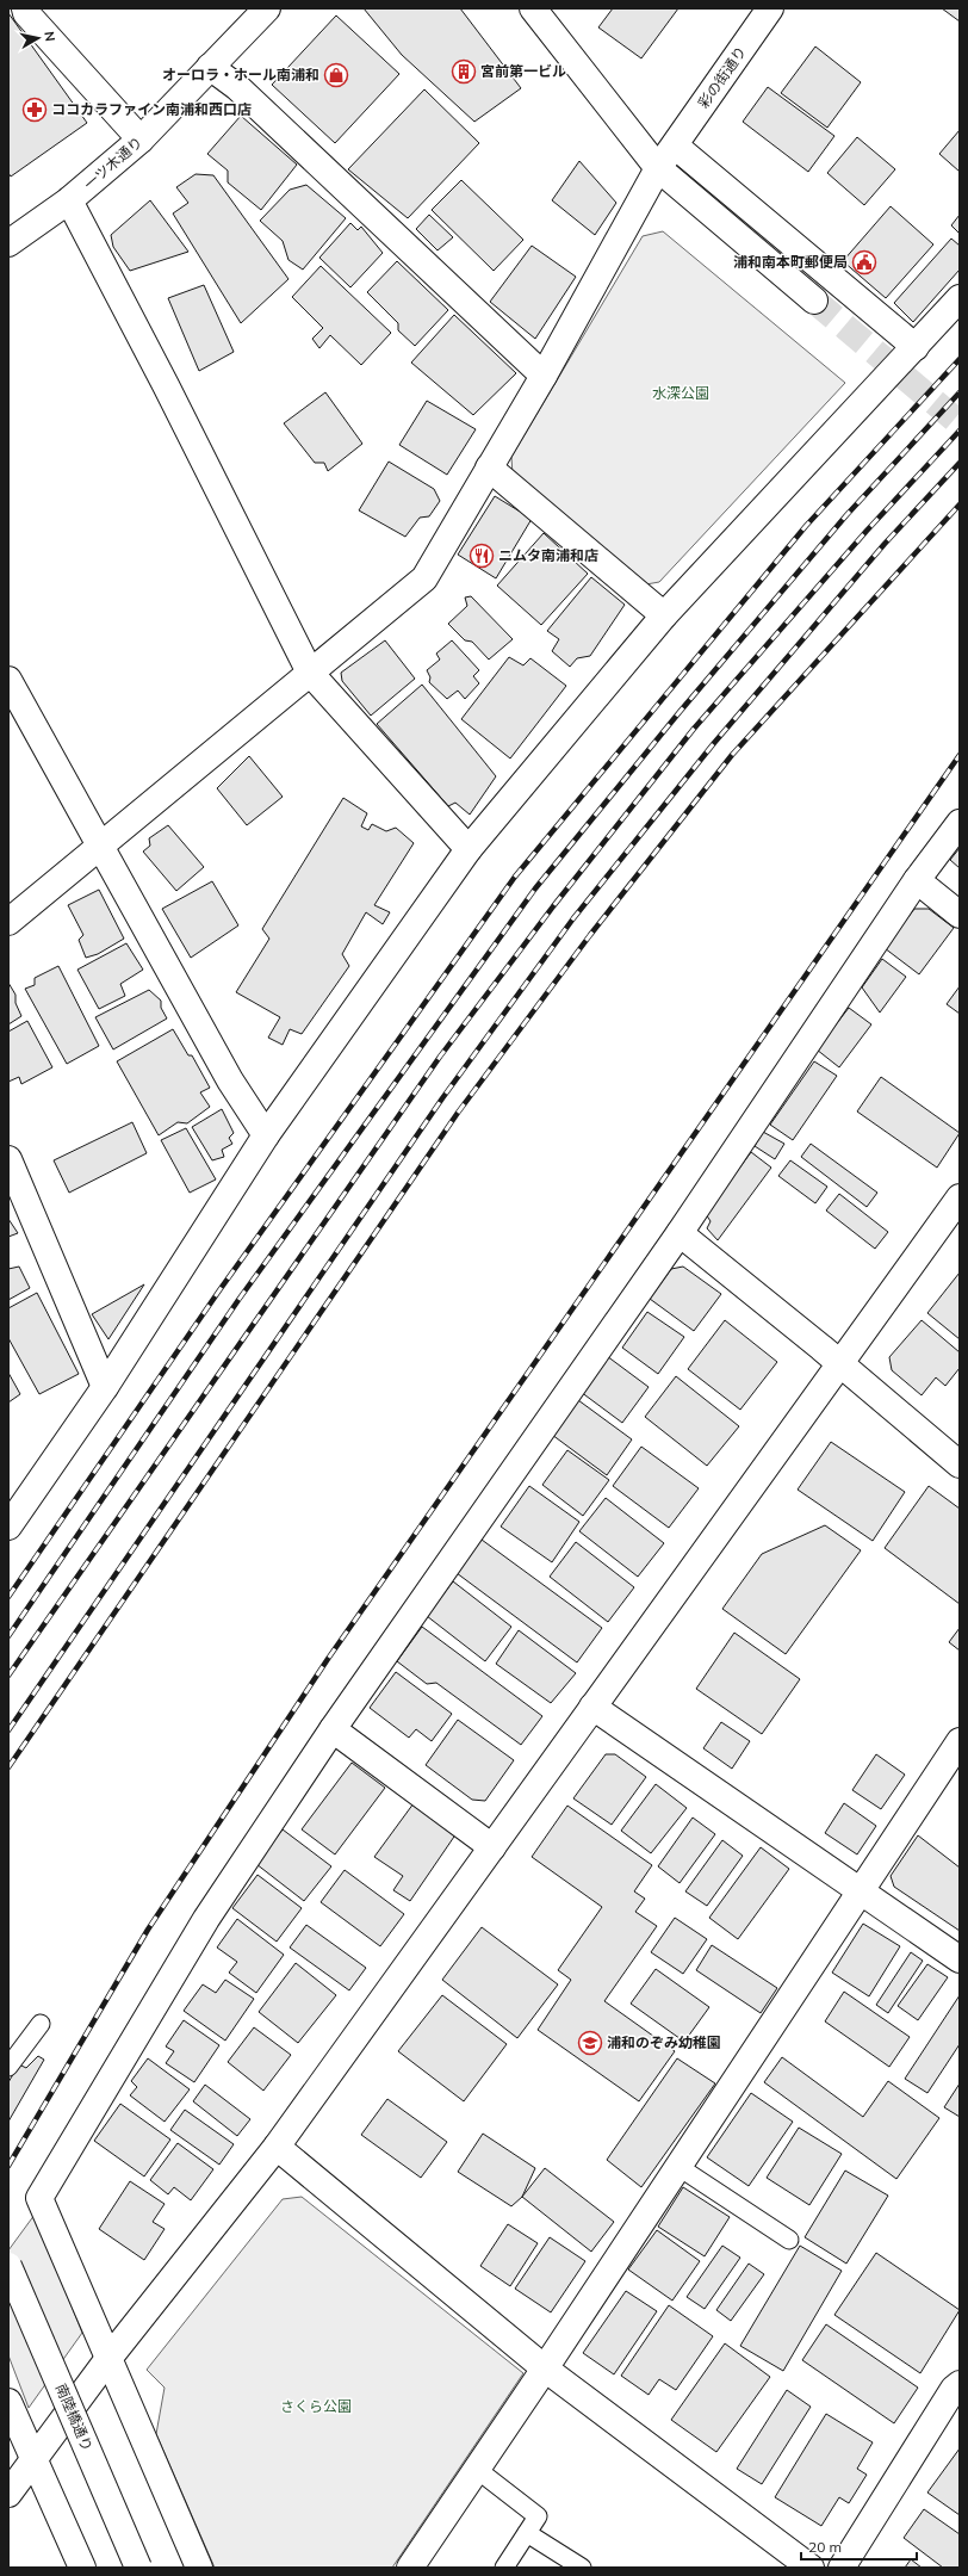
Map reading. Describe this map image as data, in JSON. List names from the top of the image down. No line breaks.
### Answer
{"streets":{"street":["彩の街通り","一ツ木通り","南陸橋通り"]},"parks":["水深公園","さくら公園"],"places":{"building":["宮前第一ビル"],"shop":["オーロラ・ホール南浦和"],"pharmacy":["ココカラファイン南浦和西口店"],"public building":["浦和南本町郵便局"],"restaurant":["ニムタ南浦和店"],"school or university":["浦和のぞみ幼稚園"]},"scale_bar":"20 m","north":"right"}
